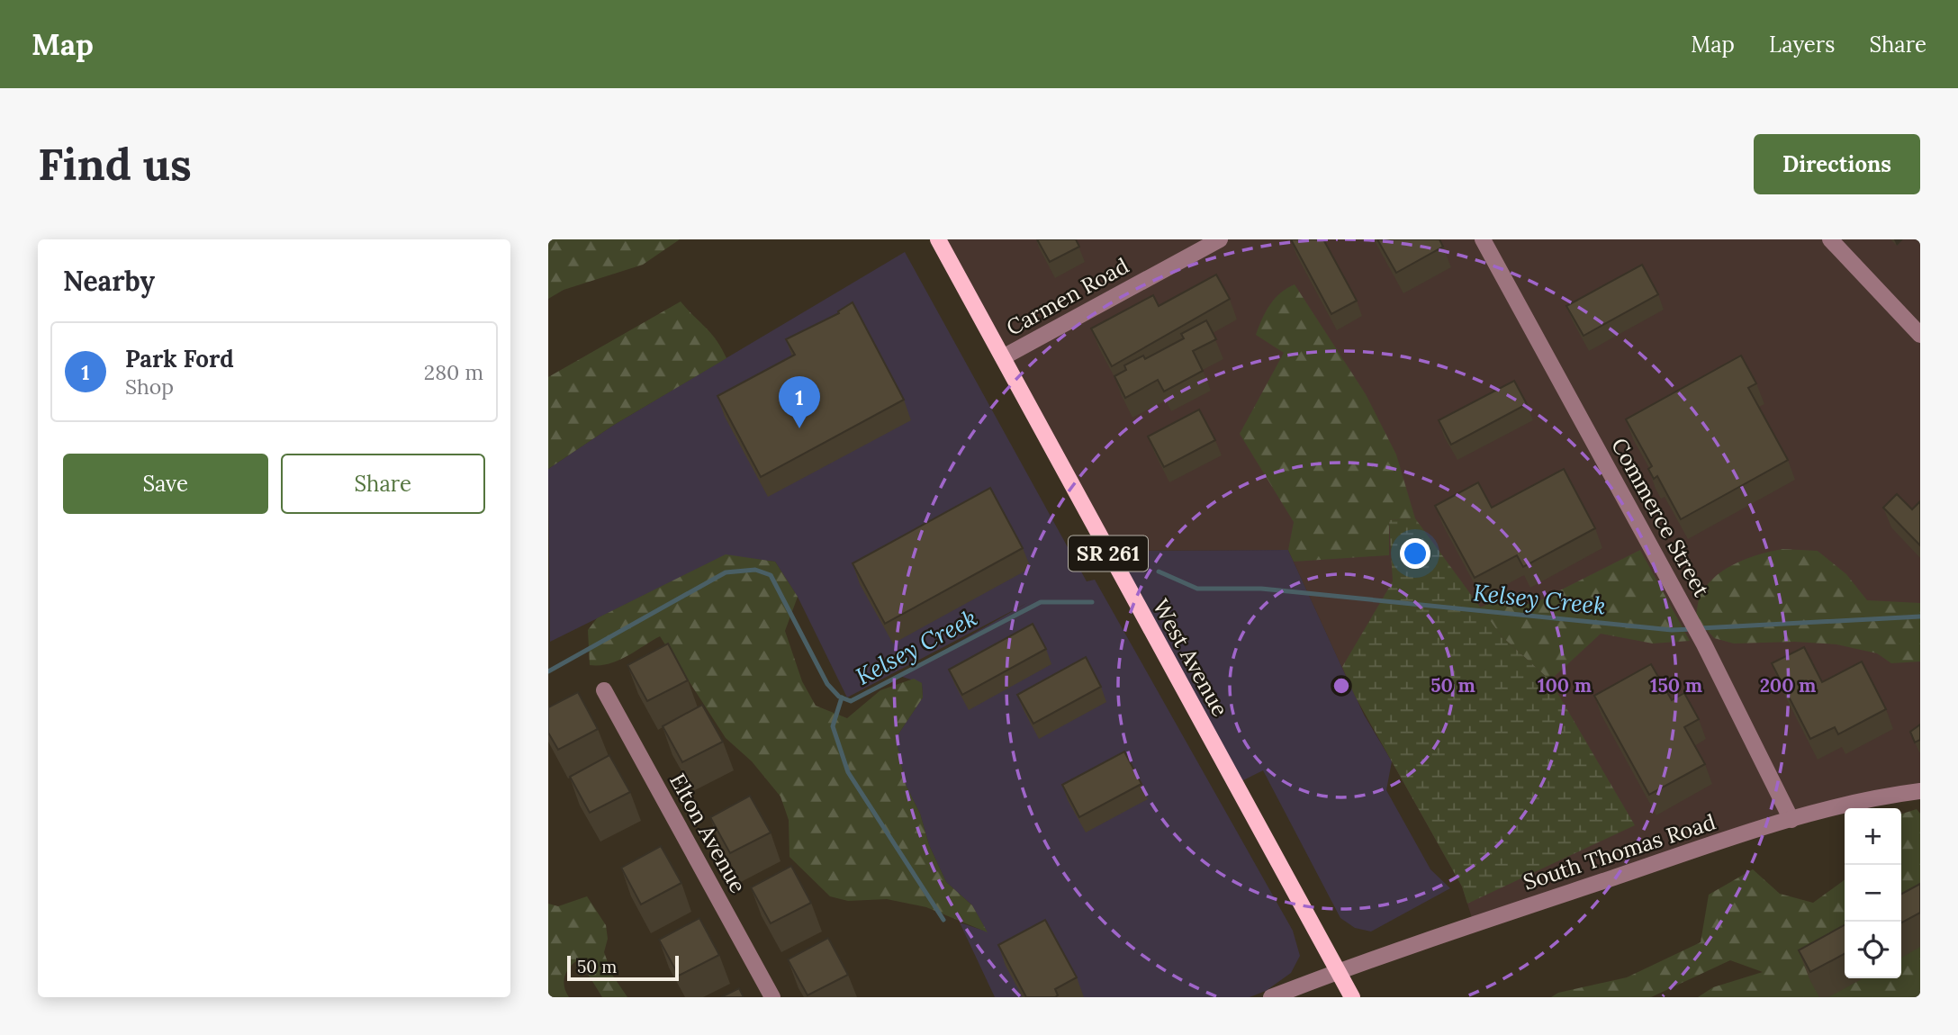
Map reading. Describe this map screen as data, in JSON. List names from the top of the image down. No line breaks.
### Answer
{"streets":{"main road":["SR 261","West Avenue"],"street":["Carmen Road","Commerce Street","Elton Avenue","South Thomas Road"]},"crossings":[["Carmen Road","West Avenue"],["Commerce Street","South Thomas Road"],["West Avenue","South Thomas Road"]],"water":["Kelsey Creek"],"scale_bar":"50 m","page":{"header":"Map","nav":["Map","Layers","Share"],"buttons":["Directions",["Save","Share"]],"title":"Find us","heading":"Nearby","list":[{"mark":"1","name":"Park Ford","note":"Shop","value":"280 m"}],"pins":"1","map_buttons":["+","−"],"scale":"50 m"},"rings":["50 m","100 m","150 m","200 m"]}
